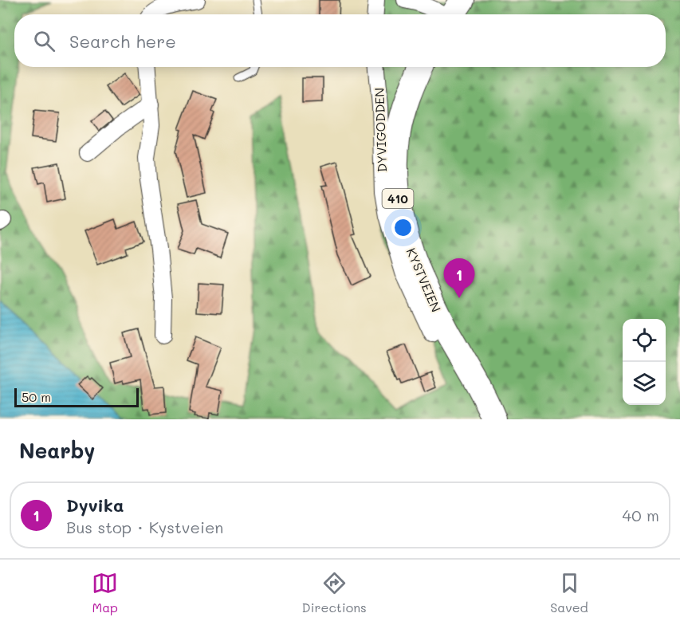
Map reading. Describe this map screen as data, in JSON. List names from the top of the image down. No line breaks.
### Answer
{"streets":{"main road":["410","KYSTVEIEN"],"street":["DYVIGODDEN"]},"crossings":[["DYVIGODDEN","KYSTVEIEN"]],"scale_bar":"50 m","page":{"search":"Search here","pins":"1","scale":"50 m","heading":"Nearby","list":[{"mark":"1","name":"Dyvika","note":"Bus stop · Kystveien","value":"40 m"}],"nav":["Map","Directions","Saved"]}}
